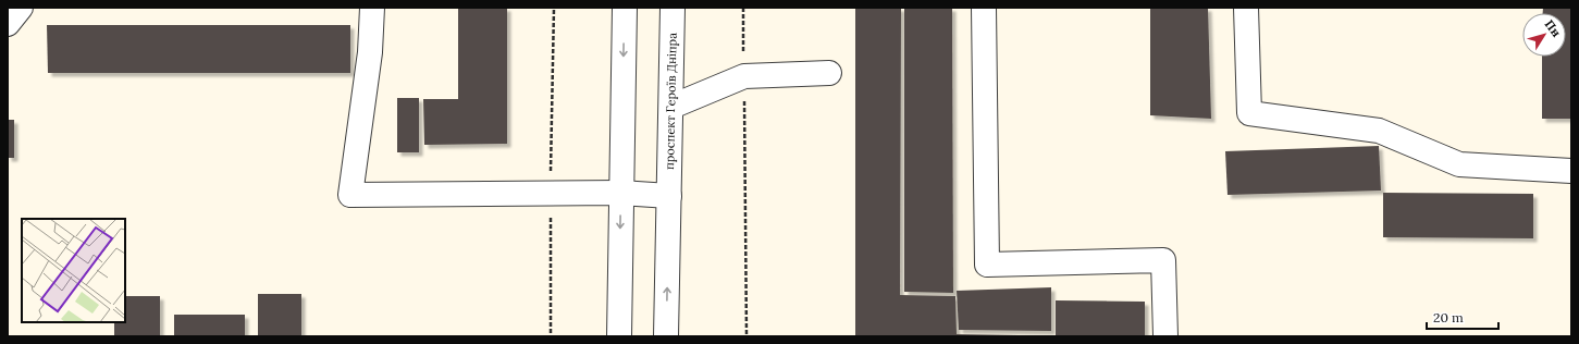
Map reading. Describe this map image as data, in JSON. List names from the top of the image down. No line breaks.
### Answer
{"streets":{"street":["проспект Героїв Дніпра"]},"scale_bar":"20 m","north":"top right"}
